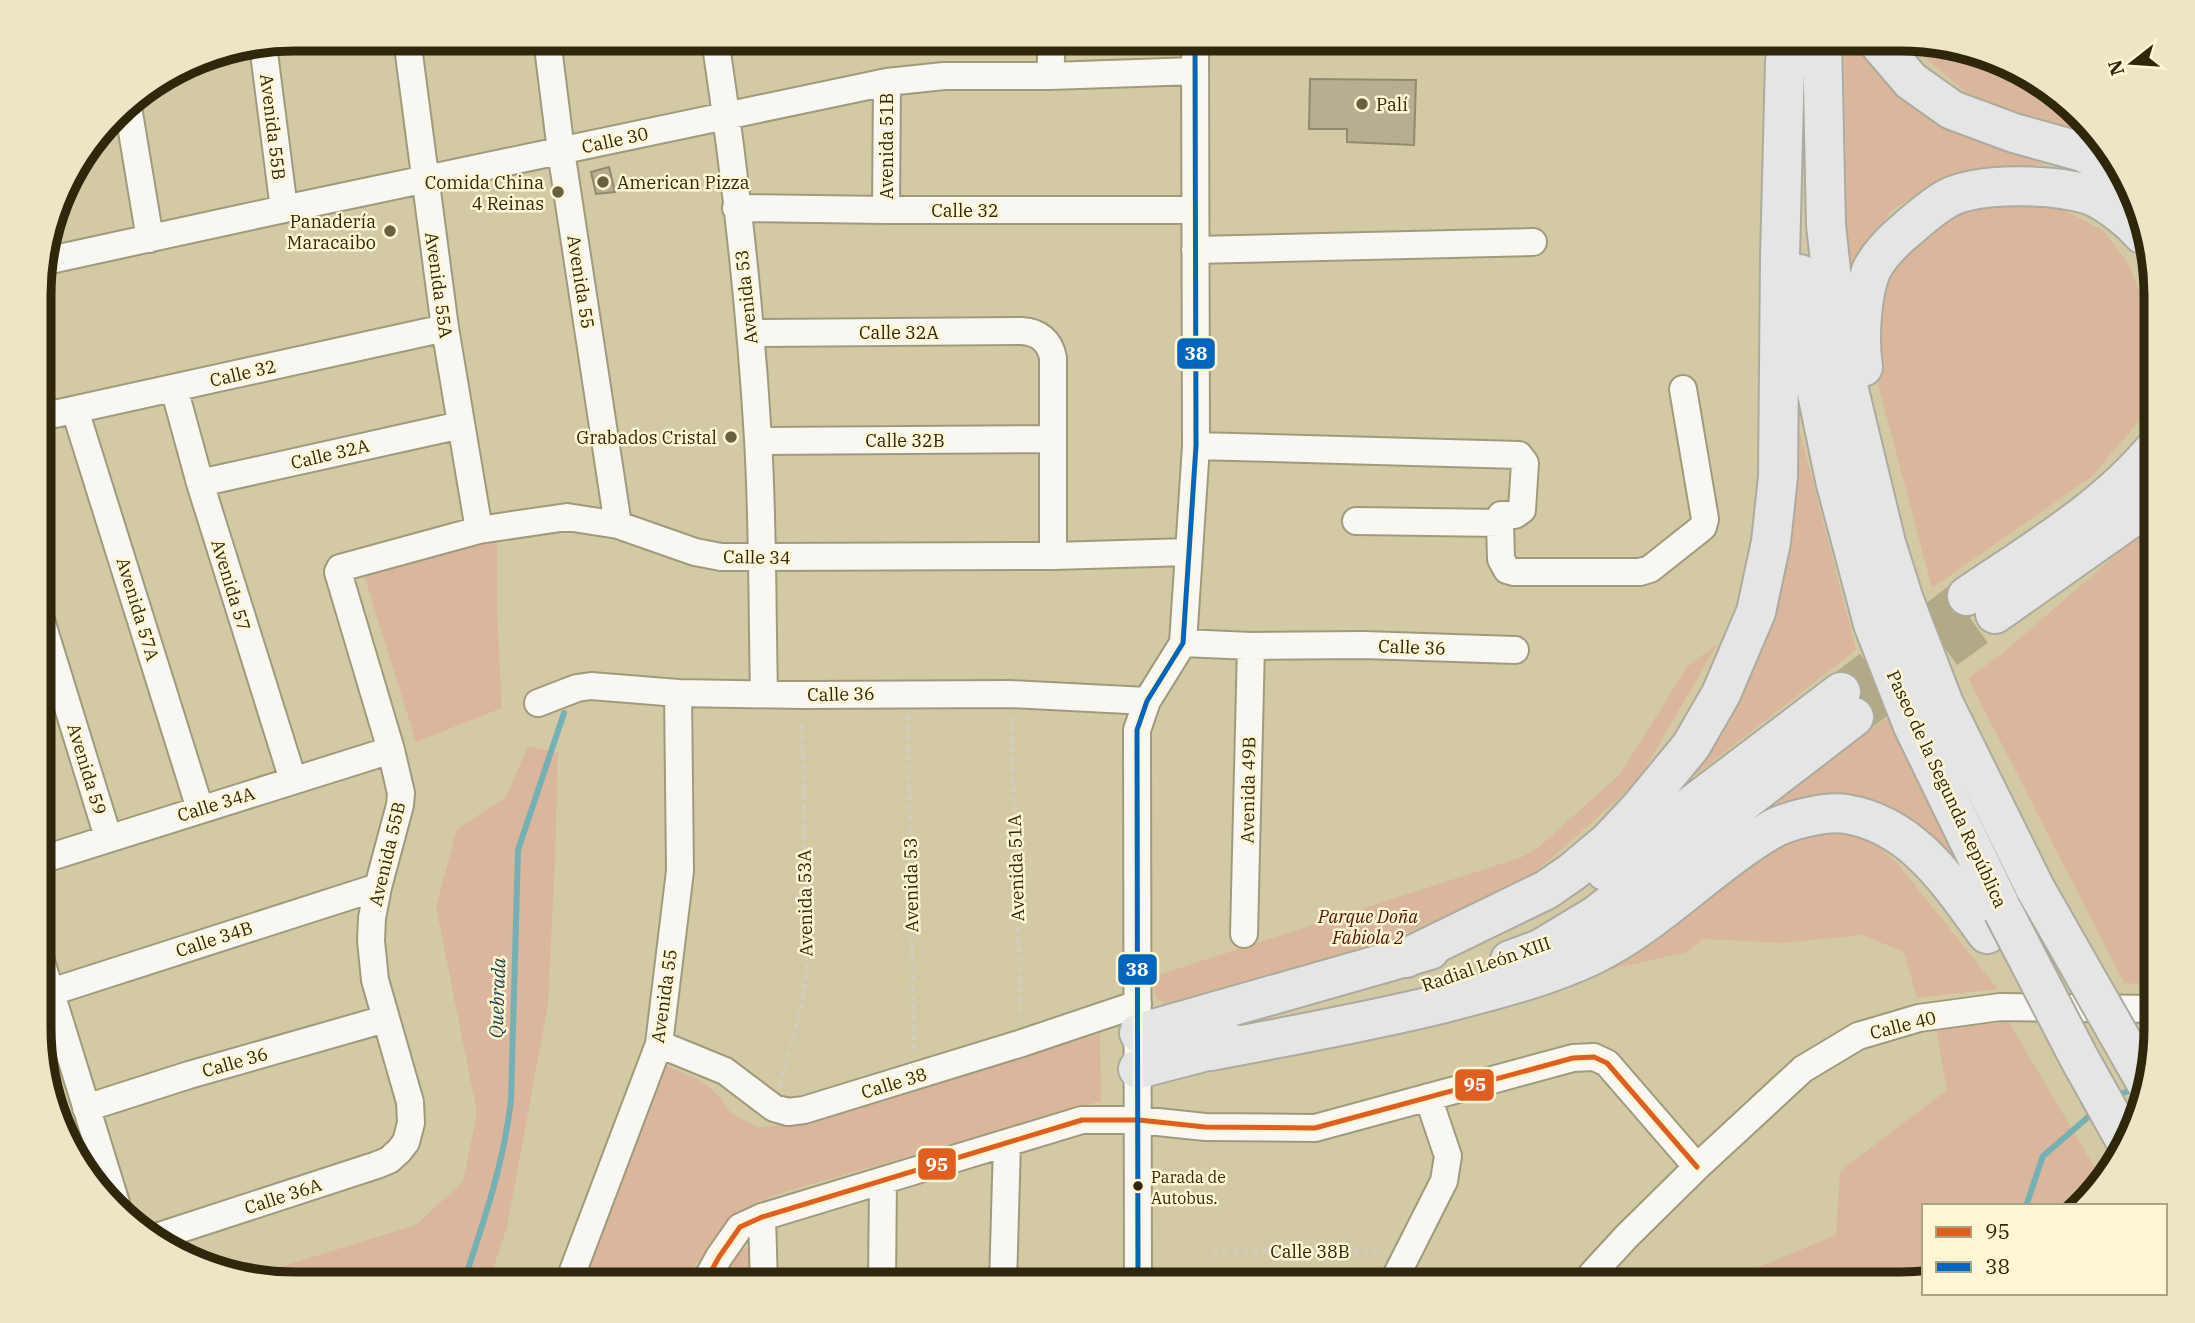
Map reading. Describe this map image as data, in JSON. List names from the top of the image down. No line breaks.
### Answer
{"streets":{"highway":["Paseo de la Segunda República","Radial León XIII"],"street":["Avenida 55B","Calle 30","Avenida 51B","Calle 32","Avenida 55","Avenida 55A","Avenida 53","Calle 32A","Calle 32B","Calle 34","Avenida 57","Avenida 57A","Calle 36","Avenida 59","Avenida 49B","Calle 34A","Calle 34B","Calle 40","Calle 38","Calle 36A"],"path":["Avenida 51A","Avenida 53A","Calle 38B"]},"crossings":[["Avenida 55B","Calle 30"],["Avenida 55B","Calle 34"],["Avenida 55B","Calle 36"],["Avenida 55B","Calle 34A"],["Avenida 55B","Calle 34B"],["Avenida 55B","Calle 36A"],["Calle 30","Avenida 51B"],["Calle 30","Avenida 55"],["Calle 30","Avenida 55A"],["Calle 30","Avenida 53"],["Avenida 51B","Calle 32"],["Calle 32","Avenida 55A"],["Calle 32","Avenida 53"],["Calle 32","Avenida 57"],["Calle 32","Avenida 57A"],["Avenida 55","Calle 34"],["Avenida 55","Calle 36"],["Avenida 55A","Calle 32A"],["Avenida 55A","Calle 34"],["Avenida 53","Calle 32A"],["Avenida 53","Calle 32B"],["Avenida 53","Calle 34"],["Avenida 53","Calle 36"],["Avenida 53","Calle 38"],["Calle 32A","Calle 32B"],["Calle 32A","Avenida 57"],["Avenida 57","Calle 34A"],["Avenida 57A","Calle 34A"],["Calle 36","Avenida 49B"],["Calle 36","Avenida 51A"],["Calle 36","Avenida 53A"],["Avenida 59","Calle 34A"],["Avenida 51A","Calle 38"],["Avenida 53A","Calle 38"],["Radial León XIII","Calle 38"]],"water":["Quebrada"],"parks":["Parque Doña Fabiola 2"],"places":["Palí","American Pizza","Comida China 4 Reinas","Panadería Maracaibo","Grabados Cristal","Parada de Autobus."],"lines":["transit line 38","transit line 95"],"legend":["95","38"],"north":"left"}
